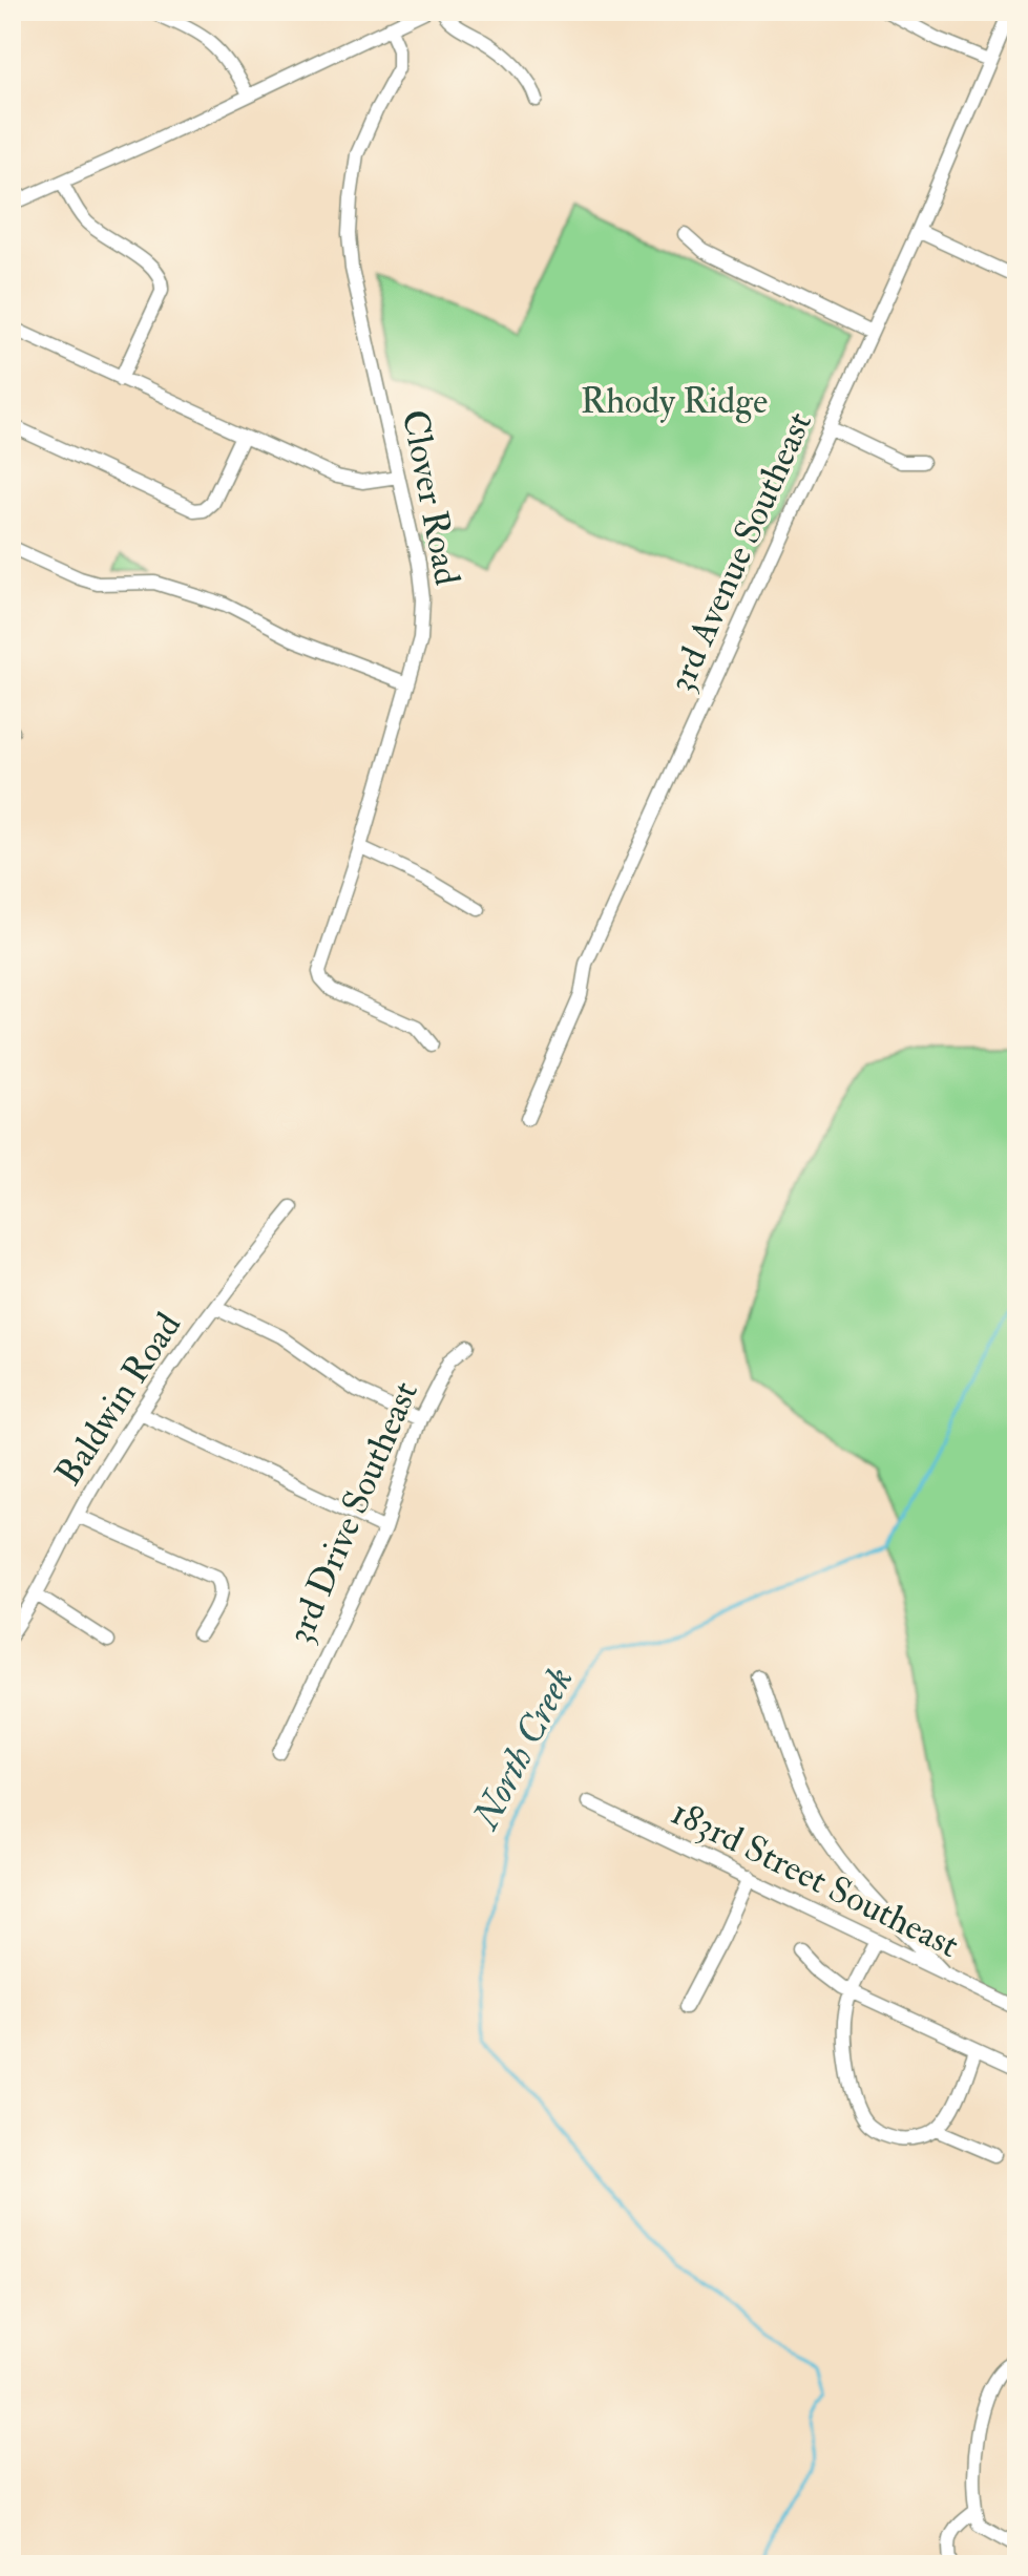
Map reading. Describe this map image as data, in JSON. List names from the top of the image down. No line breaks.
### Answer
{"streets":{"street":["Clover Road","3rd Avenue Southeast","Baldwin Road","3rd Drive Southeast","183rd Street Southeast"]},"water":["North Creek"],"parks":["Rhody Ridge"]}
